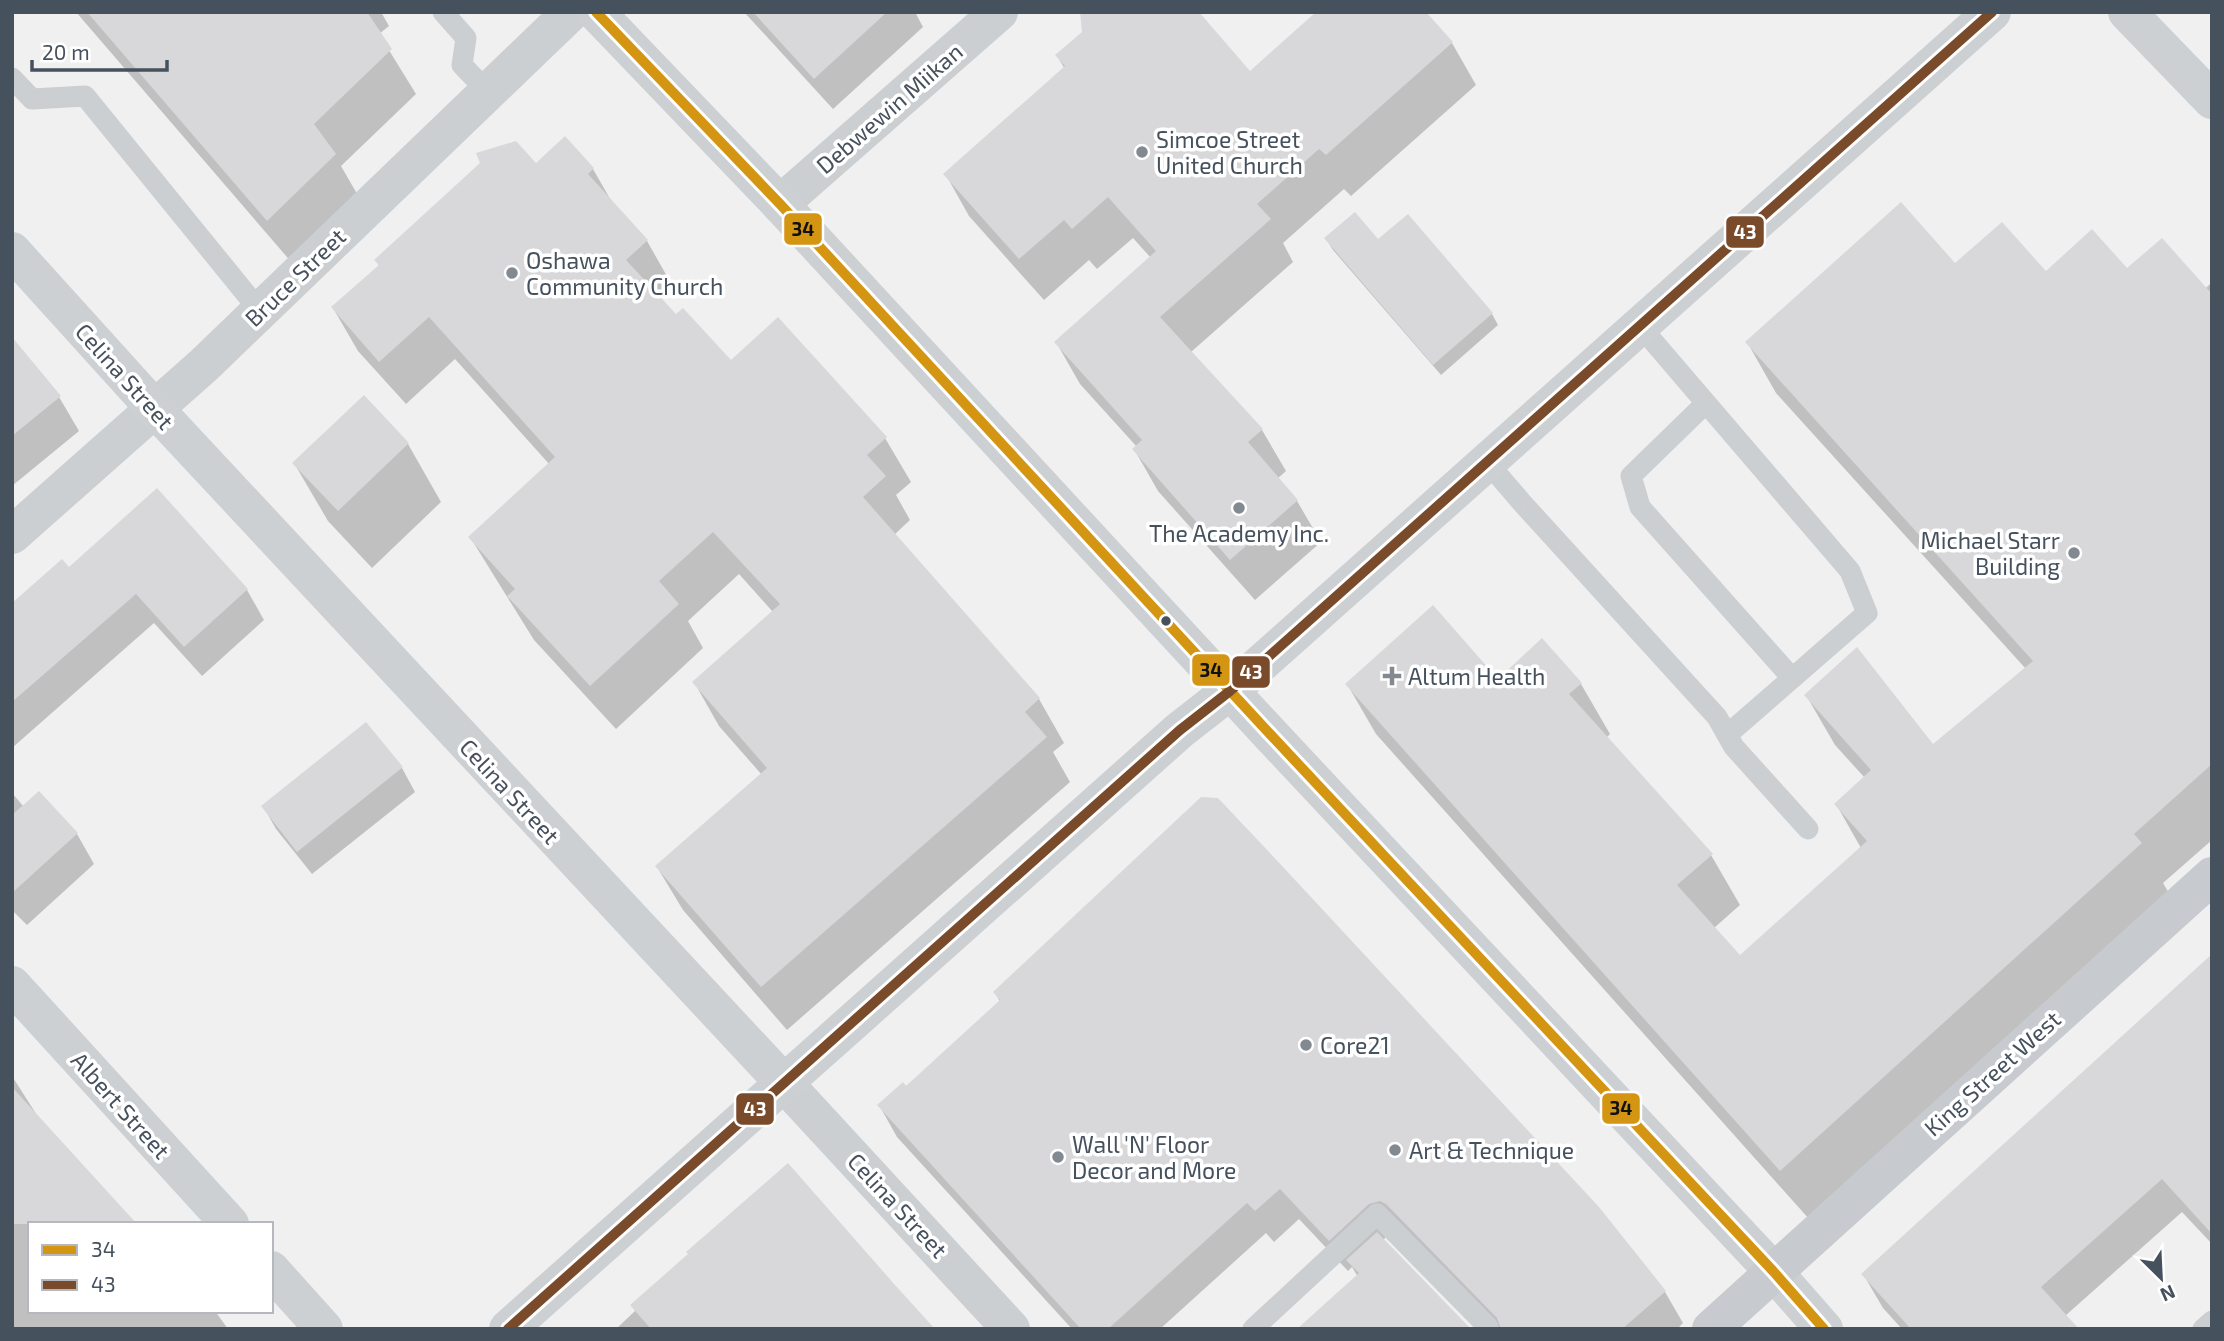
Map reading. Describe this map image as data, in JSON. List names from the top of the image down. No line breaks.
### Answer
{"streets":{"main road":["Celina Street","King Street West","Albert Street"],"street":["Debwewin Miikan","Bruce Street"]},"crossings":[["Bruce Street","Celina Street"]],"places":{"other":["Simcoe Street United Church","Oshawa Community Church","The Academy Inc.","Michael Starr Building","Core21","Art & Technique","Wall 'N' Floor Decor and More"],"health":["Altum Health"]},"lines":["transit line 34","transit line 43"],"legend":["34","43"],"scale_bar":"20 m","north":"bottom right"}
